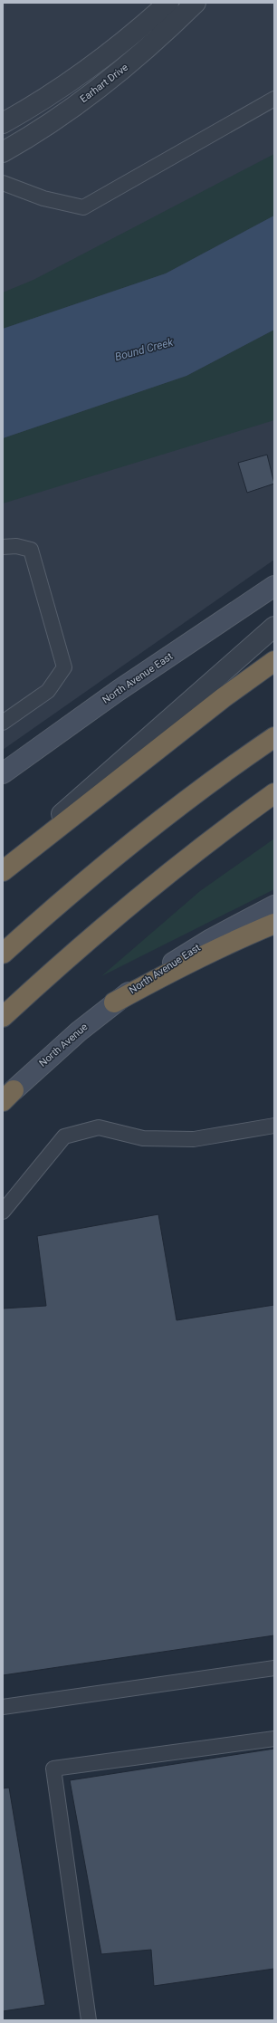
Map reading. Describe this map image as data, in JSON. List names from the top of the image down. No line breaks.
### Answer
{"streets":{"main road":["North Avenue East","North Avenue"],"street":["Earhart Drive"]},"crossings":[["North Avenue East","North Avenue"]],"water":["Bound Creek"]}
